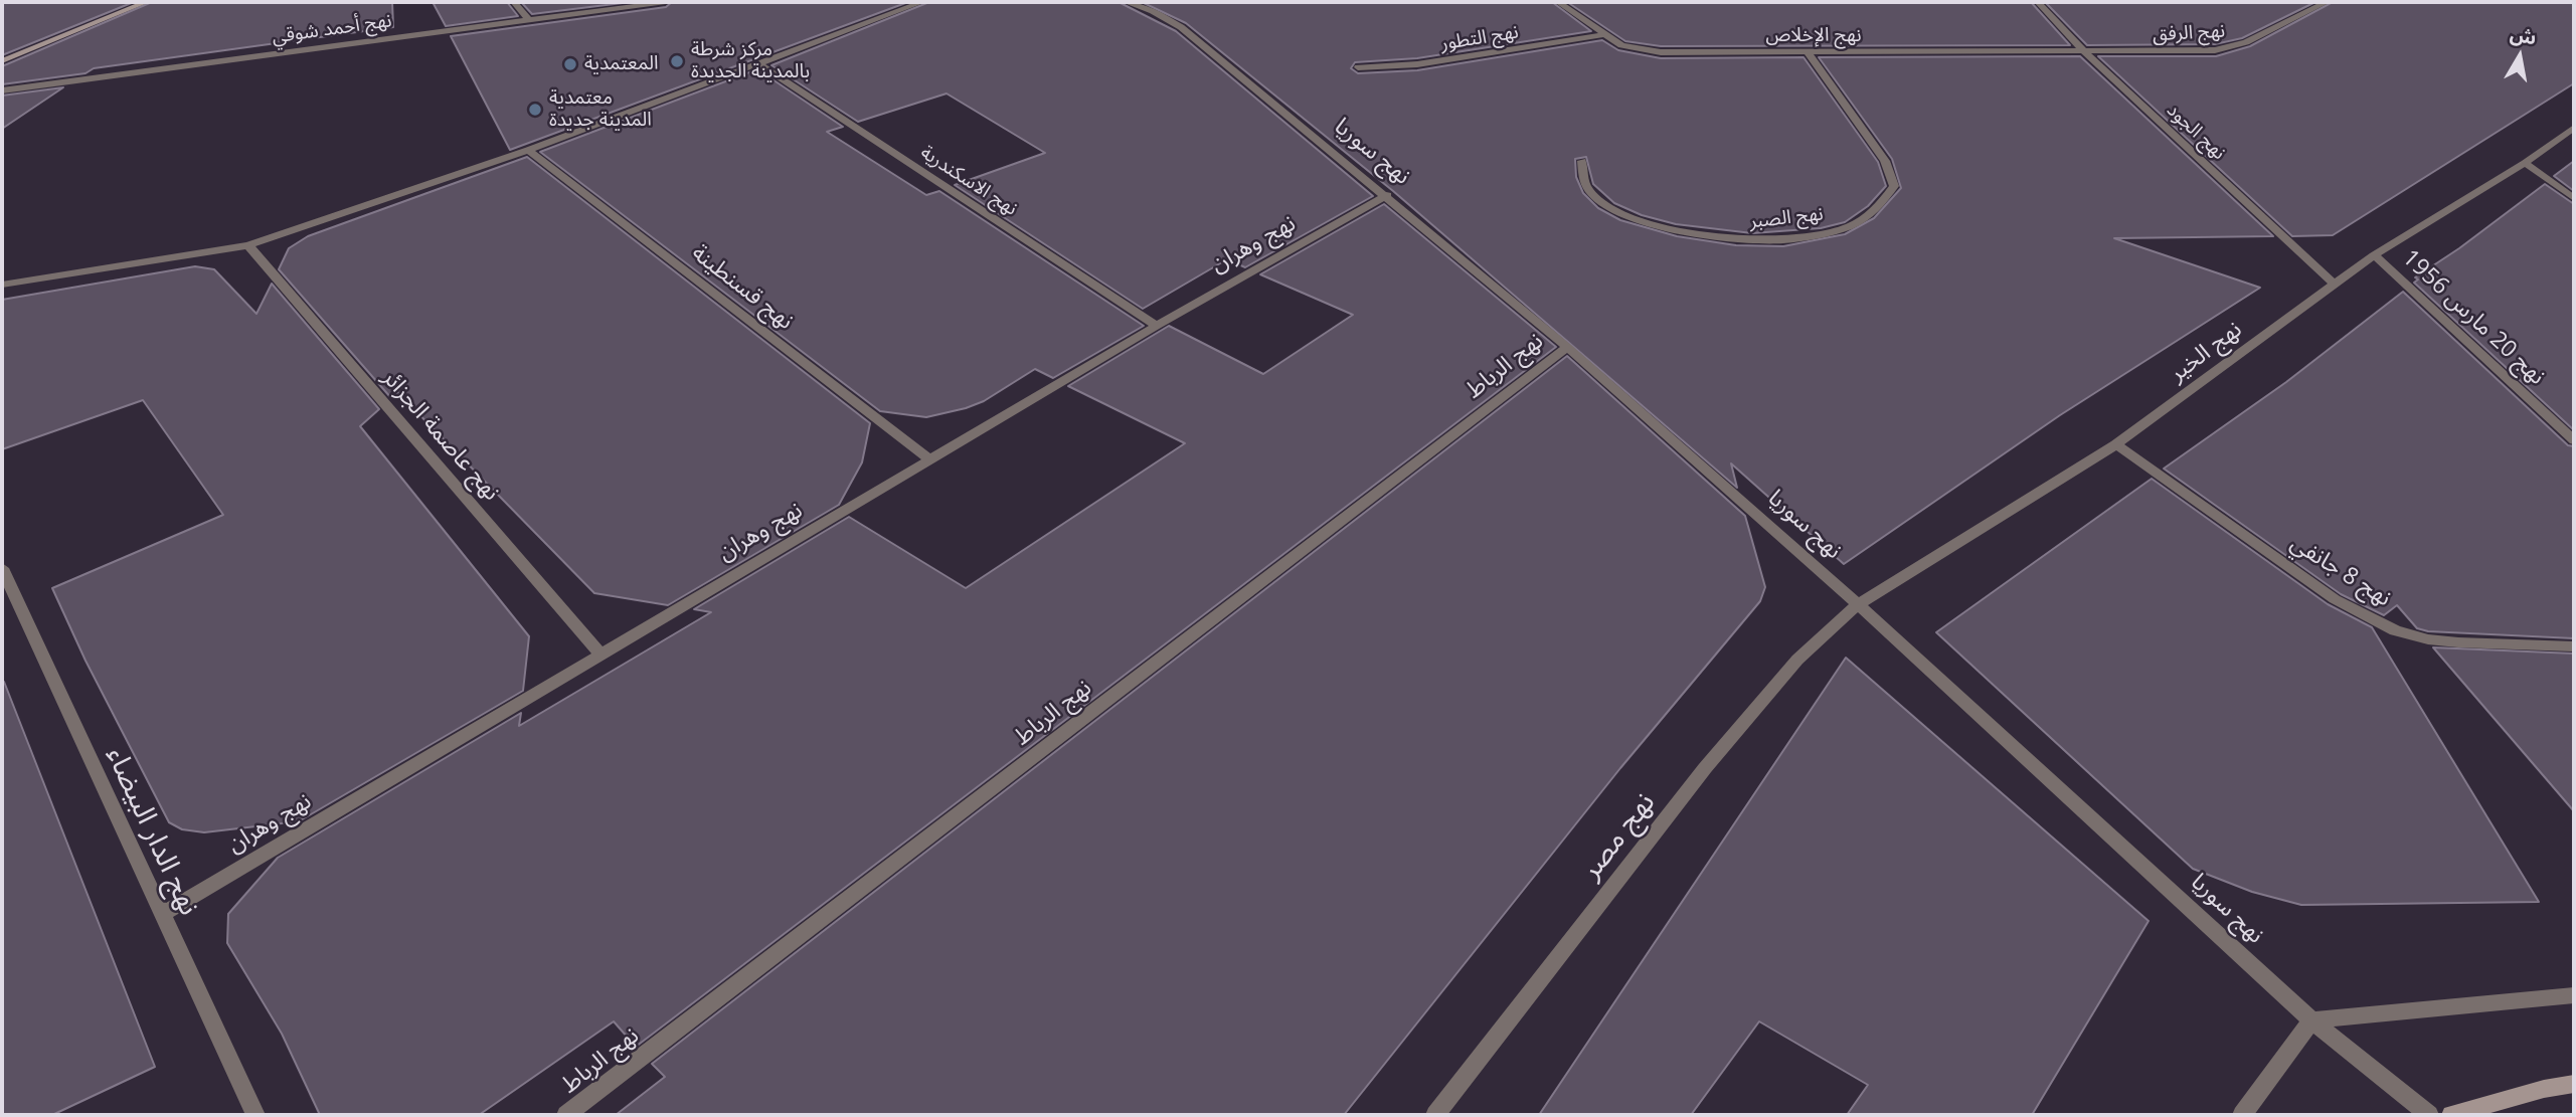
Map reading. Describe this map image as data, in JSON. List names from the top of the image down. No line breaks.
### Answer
{"streets":{"street":["نهج أحمد شوقي","نهج الرفق","نهج الإخلاص","نهج التطور","نهج الجود","نهج سوريا","نهج الاسكندرية","نهج الصبر","نهج وهران","نهج قسنطينة","نهج 20 مارس 1956","نهج الخير","نهج الرباط","نهج عاصمة الجزائر","نهج 8 جانفي","نهج الدار البيضاء","نهج مصر"]},"crossings":[["نهج الرفق","نهج الإخلاص"],["نهج الرفق","نهج الجود"],["نهج الإخلاص","نهج التطور"],["نهج الإخلاص","نهج الجود"],["نهج الإخلاص","نهج الصبر"],["نهج الجود","نهج الخير"],["نهج سوريا","نهج وهران"],["نهج سوريا","نهج الخير"],["نهج سوريا","نهج الرباط"],["نهج سوريا","نهج مصر"],["نهج الاسكندرية","نهج وهران"],["نهج وهران","نهج قسنطينة"],["نهج وهران","نهج عاصمة الجزائر"],["نهج وهران","نهج الدار البيضاء"],["نهج 20 مارس 1956","نهج الخير"],["نهج الخير","نهج 8 جانفي"],["نهج الخير","نهج مصر"]],"places":["مركز شرطة بالمدينة الجديدة","المعتمدية","معتمدية المدينة جديدة"],"north":"top"}
